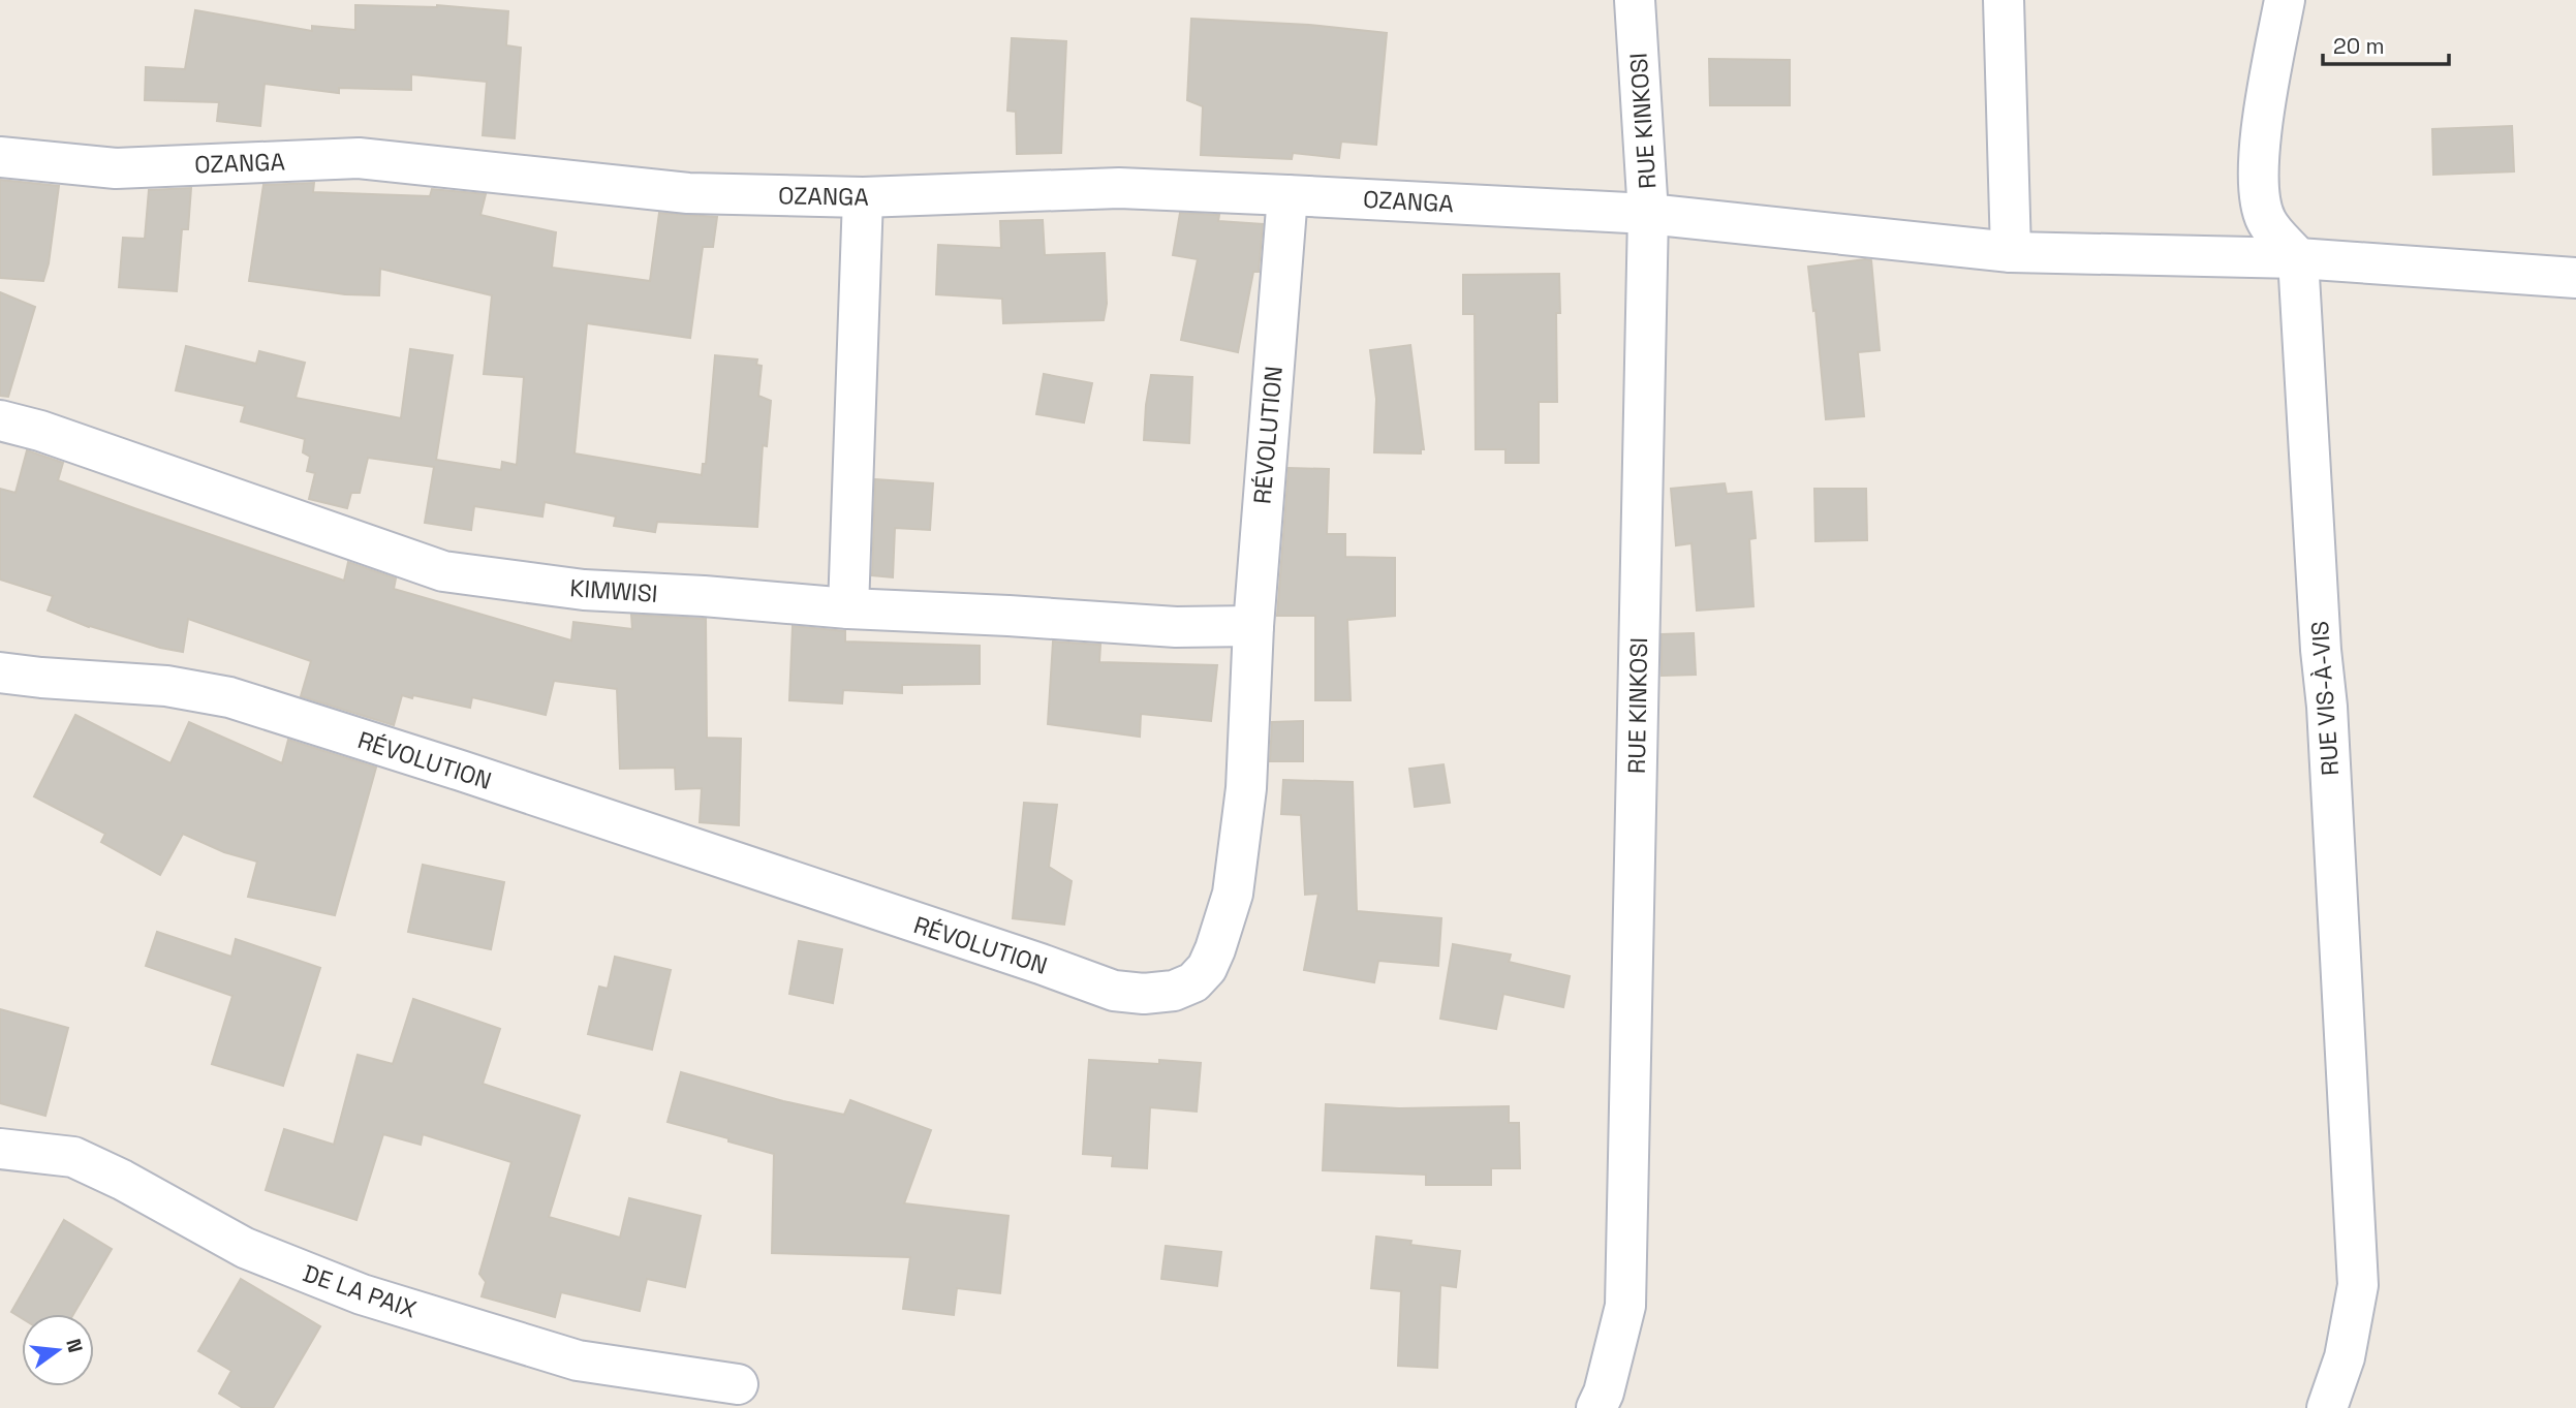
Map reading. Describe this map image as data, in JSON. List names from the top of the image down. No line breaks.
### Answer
{"streets":{"street":["RUE KINKOSI","OZANGA","RÉVOLUTION","KIMWISI","RUE VIS-À-VIS","DE LA PAIX"]},"crossings":[["RUE KINKOSI","OZANGA"],["OZANGA","RÉVOLUTION"],["OZANGA","RUE VIS-À-VIS"],["RÉVOLUTION","KIMWISI"]],"scale_bar":"20 m","north":"right"}
